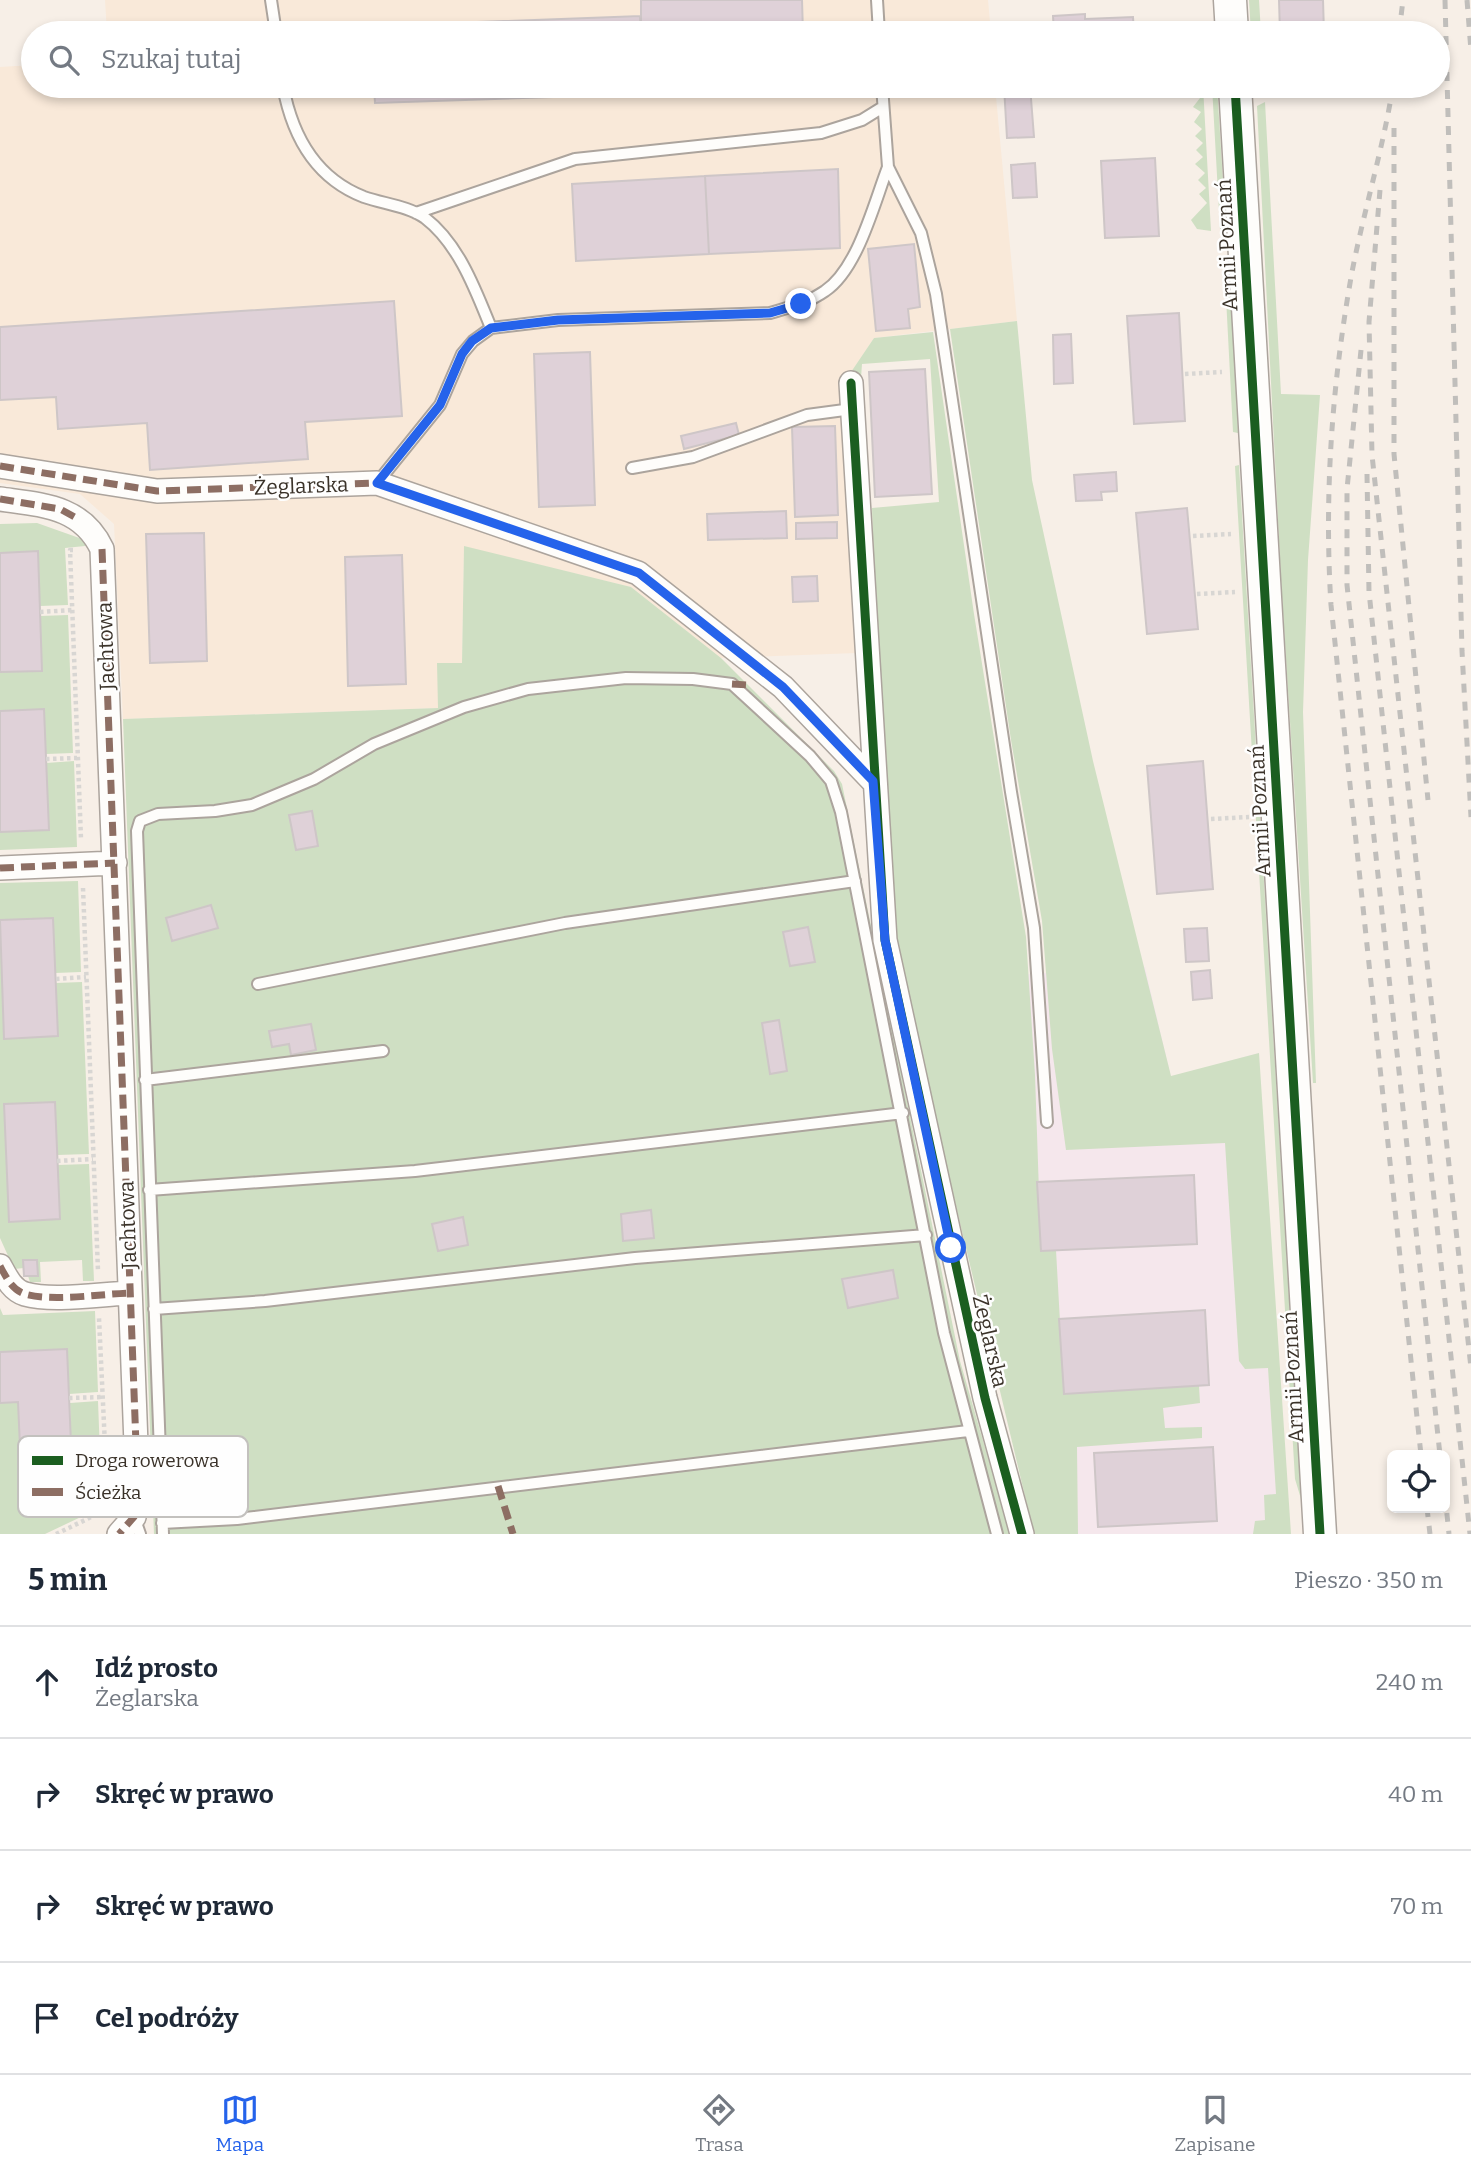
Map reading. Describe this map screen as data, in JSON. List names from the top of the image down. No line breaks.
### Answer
{"streets":{"main road":["Armii Poznań"],"street":["Żeglarska","Jachtowa"]},"legend":["Droga rowerowa","Ścieżka"],"page":{"search":"Szukaj tutaj","heading":["5 min","Pieszo · 350 m"],"list":[["Idź prosto","Żeglarska","240 m"],["Skręć w prawo","40 m"],["Skręć w prawo","70 m"],"Cel podróży"],"nav":["Mapa","Trasa","Zapisane"]}}
